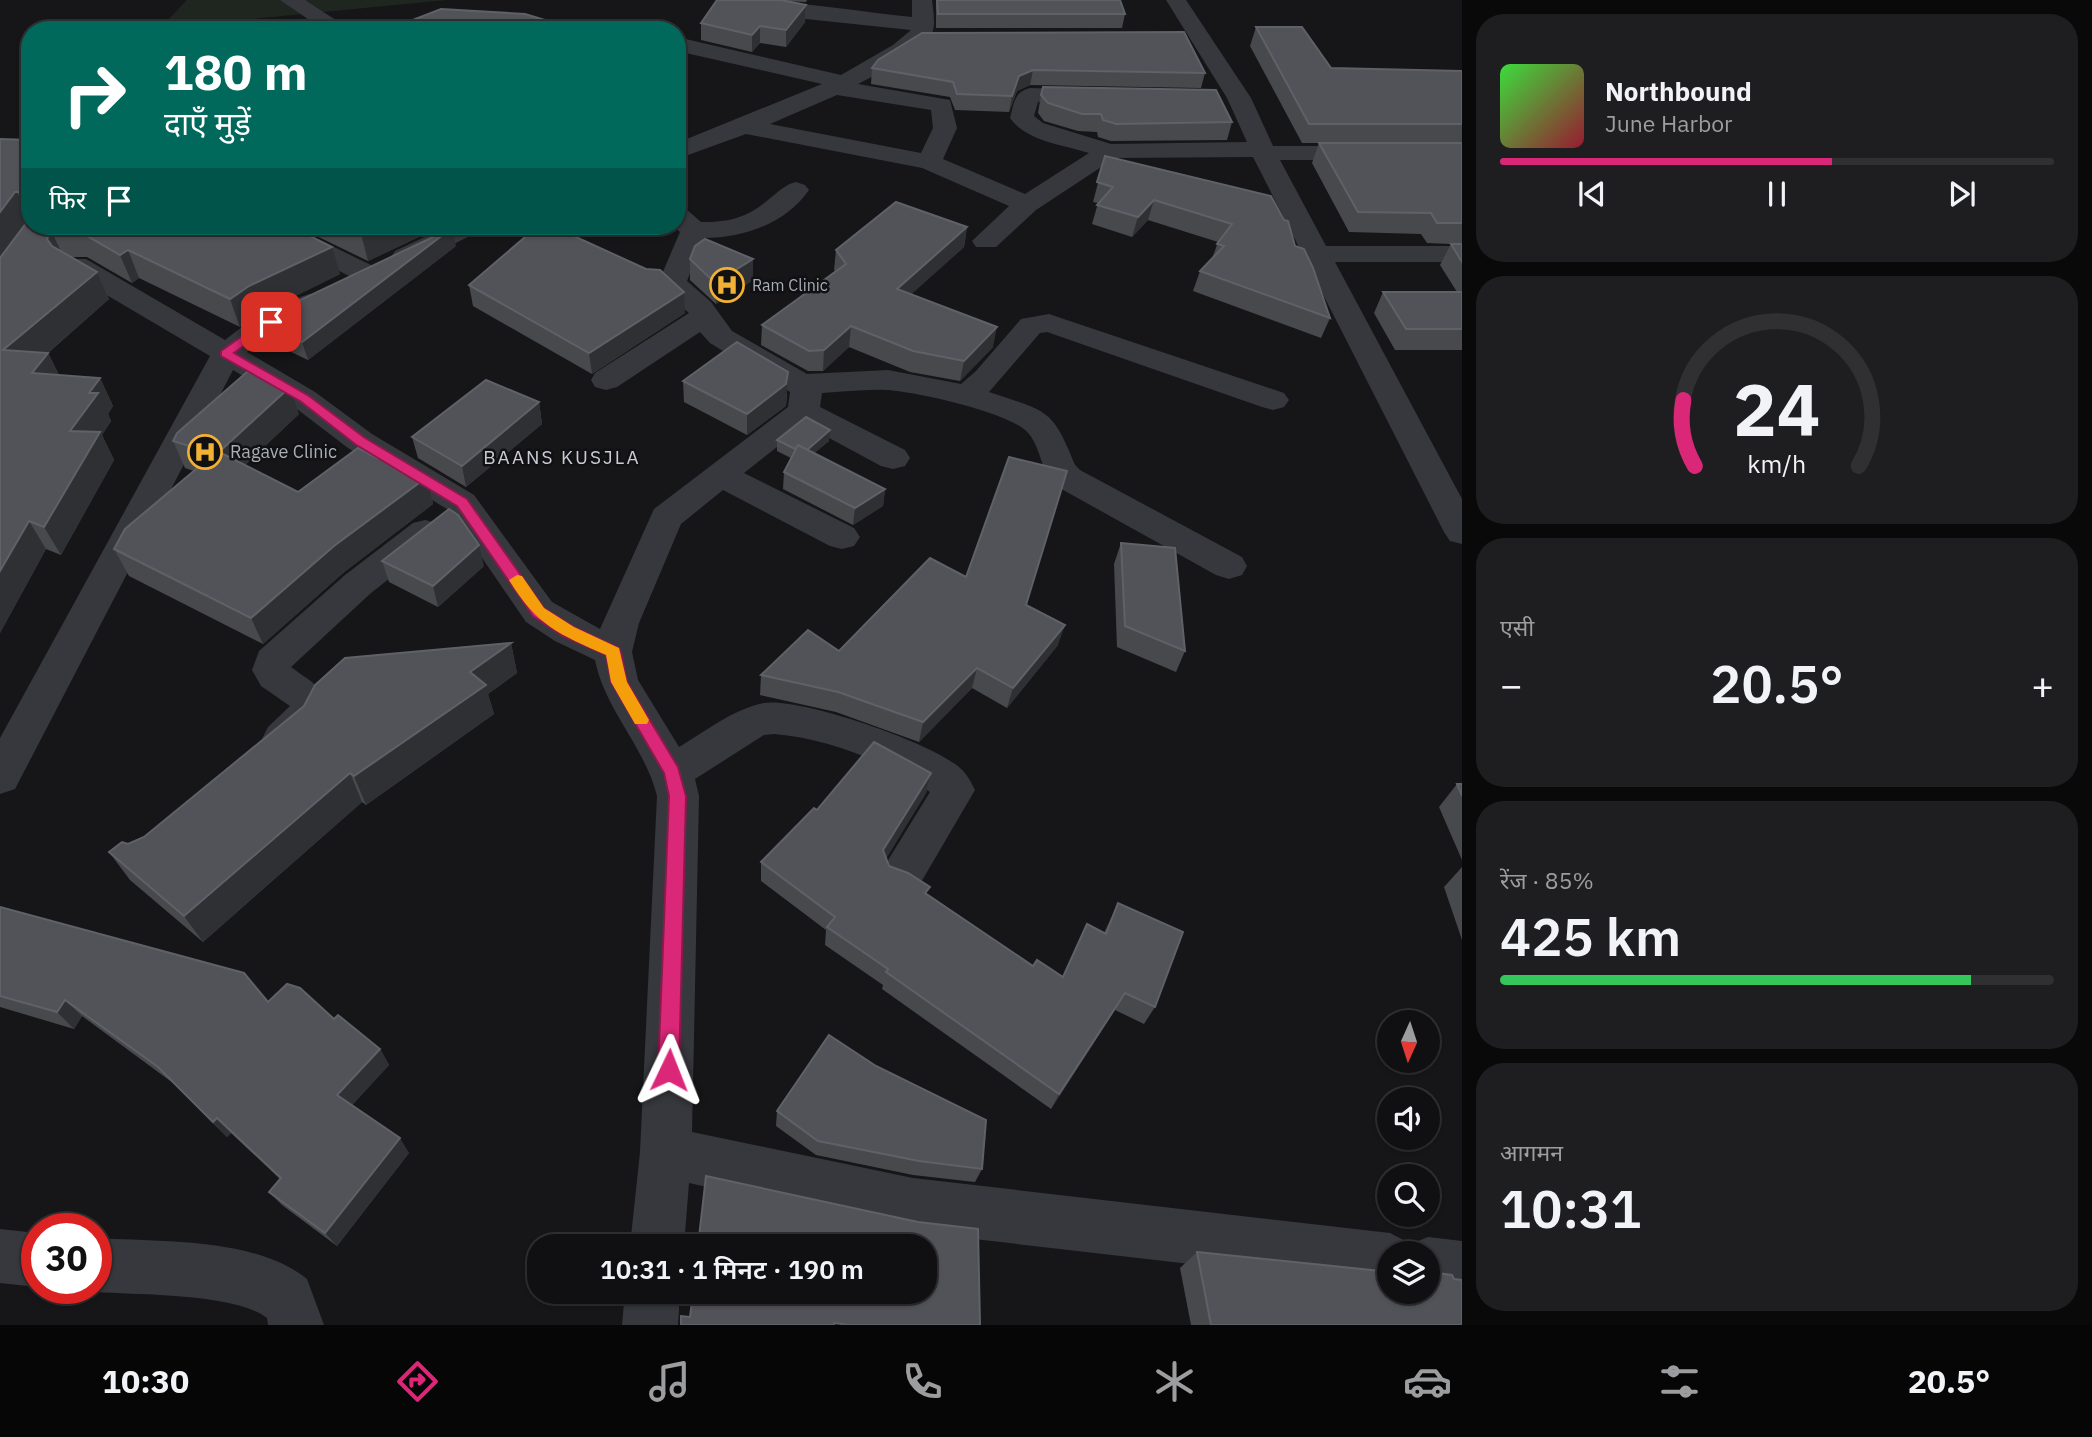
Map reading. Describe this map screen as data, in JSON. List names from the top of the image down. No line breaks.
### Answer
{"districts":["BAANS KUSJLA"],"places":{"hospital":["Ram Clinic","Ragave Clinic"]},"north":"bottom","page":{"turn":["180 m","दाएँ मुड़ें"],"song":["Northbound","June Harbor"],"then":"फिर","tile":["एसी",["रेंज · 85%","425 km"],["आगमन","10:31"]],"heat":["−","20.5°","+"],"limit":"30","trip":"10:31 · 1 मिनट · 190 m","tabs":["10:30","20.5°"],"gauge":["24","km/h"]}}
